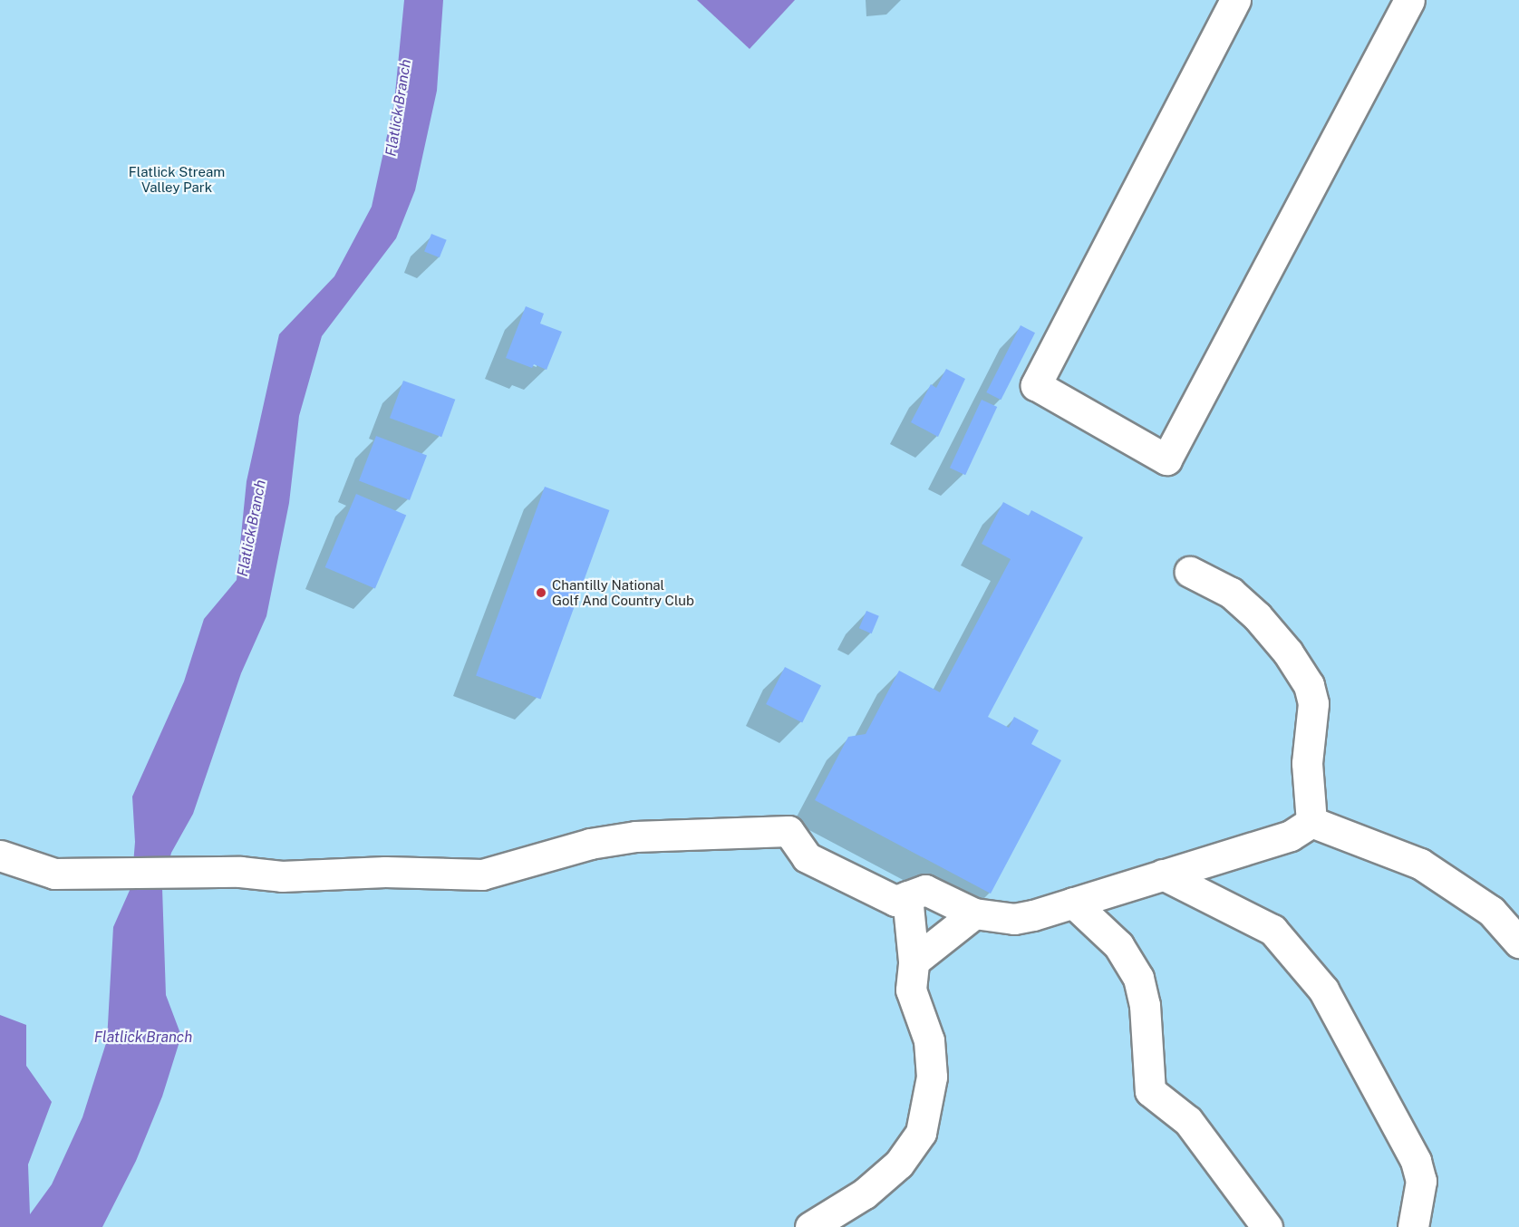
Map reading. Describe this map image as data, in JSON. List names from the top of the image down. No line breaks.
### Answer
{"water":["Flatlick Branch"],"parks":["Flatlick Stream Valley Park"],"places":["Chantilly National Golf And Country Club"]}
